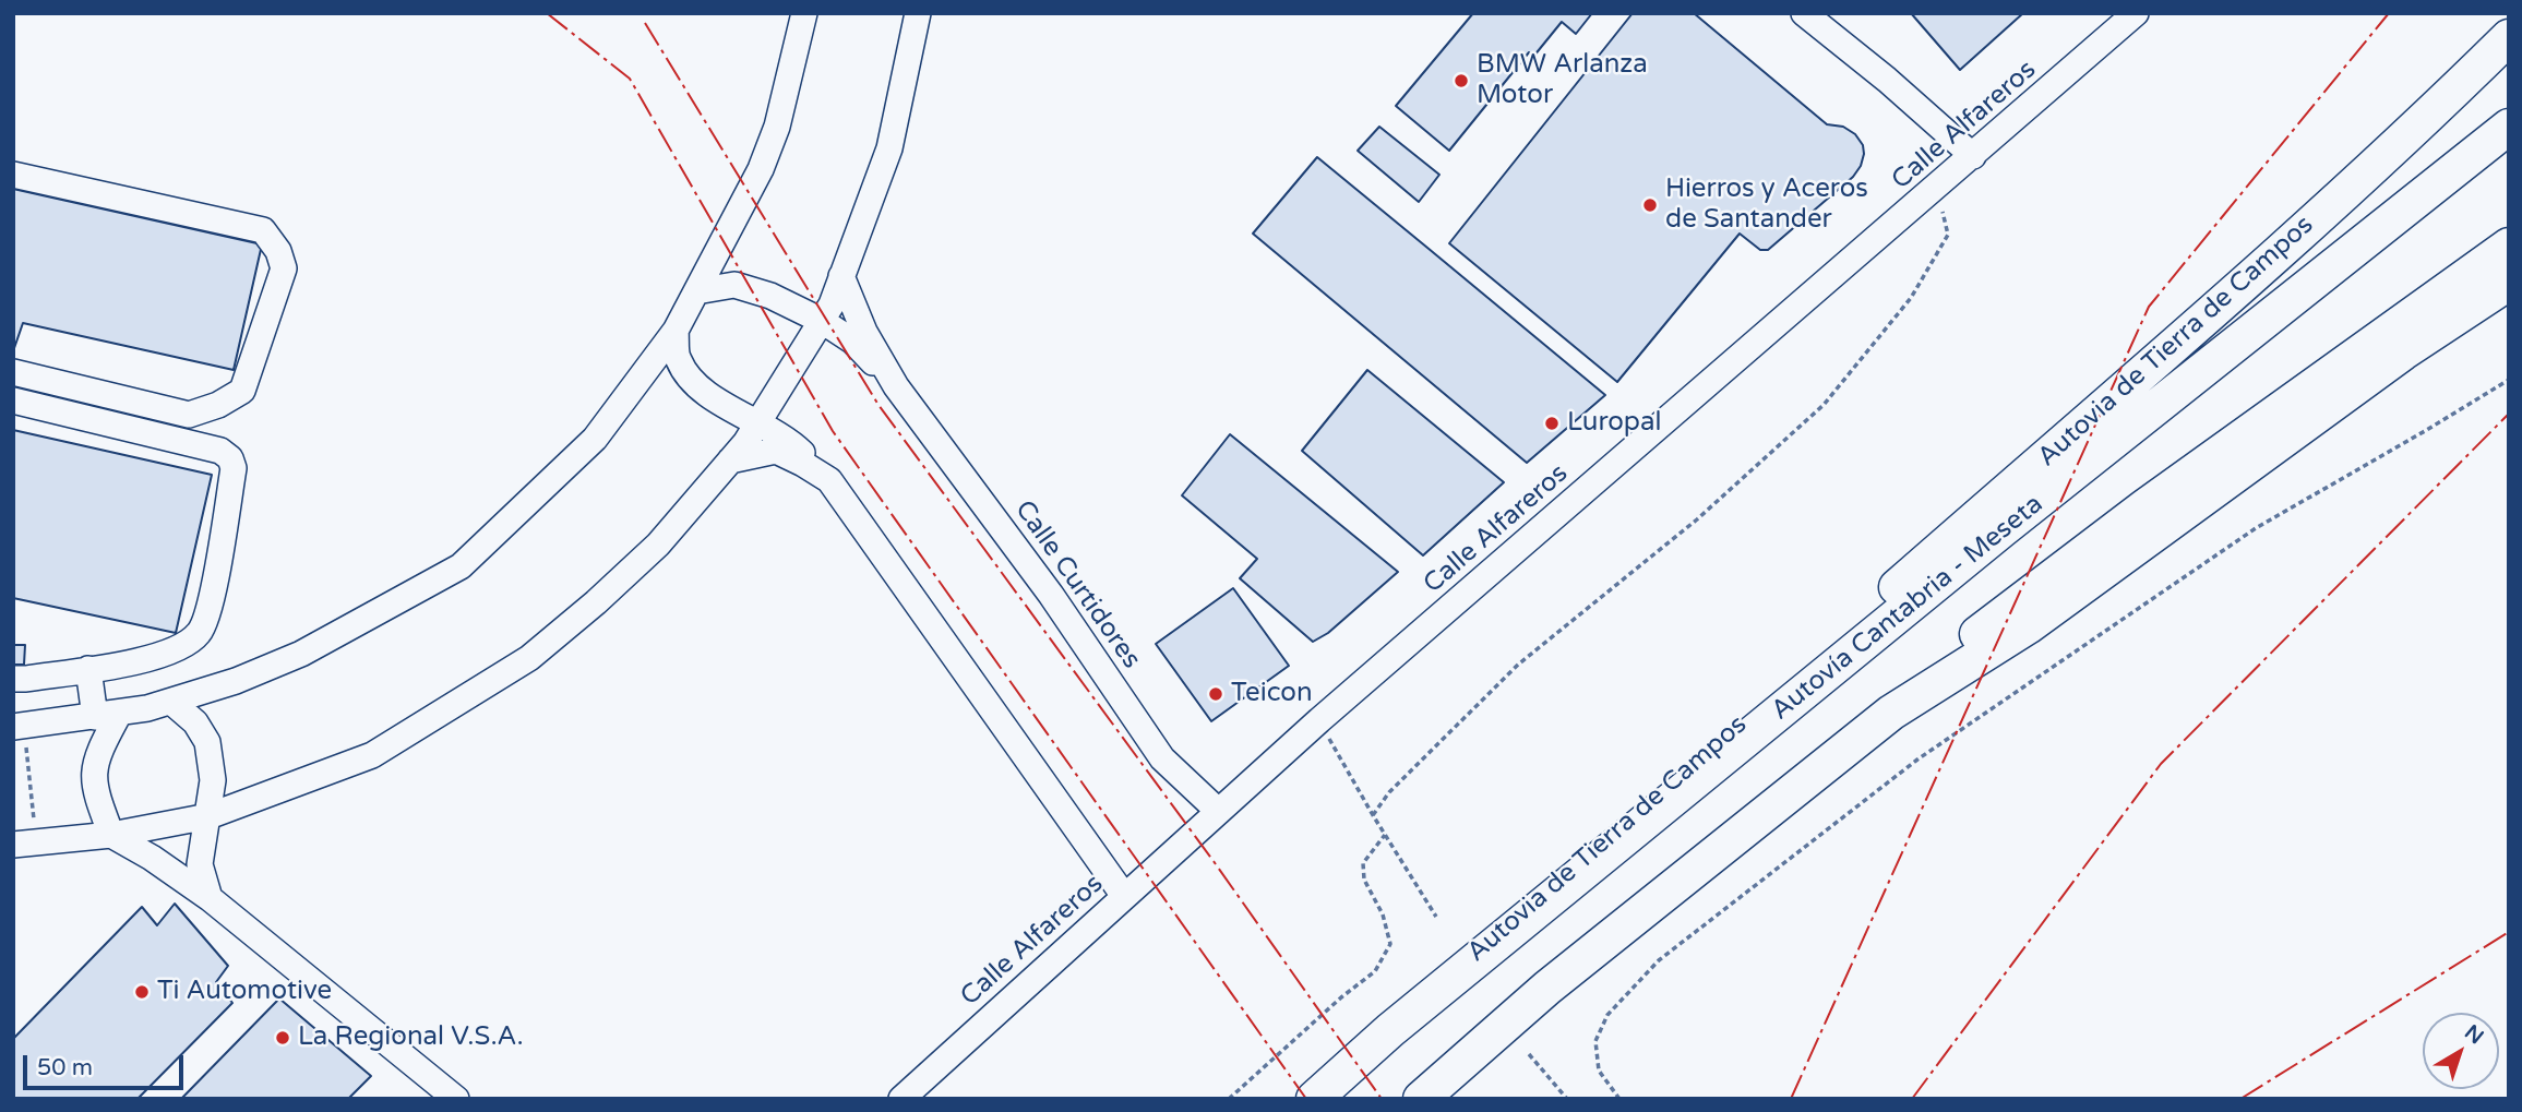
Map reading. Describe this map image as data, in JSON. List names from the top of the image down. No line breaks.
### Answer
{"streets":{"highway":["Autovia de Tierra de Campos","Autovía Cantabria - Meseta"],"street":["Calle Alfareros","Calle Curtidores"]},"crossings":[["Calle Alfareros","Calle Curtidores"],["Autovia de Tierra de Campos","Autovía Cantabria - Meseta"]],"places":["BMW Arlanza Motor","Hierros y Aceros de Santander","Luropal","Teicon","Ti Automotive","La Regional V.S.A."],"scale_bar":"50 m","north":"top right"}
